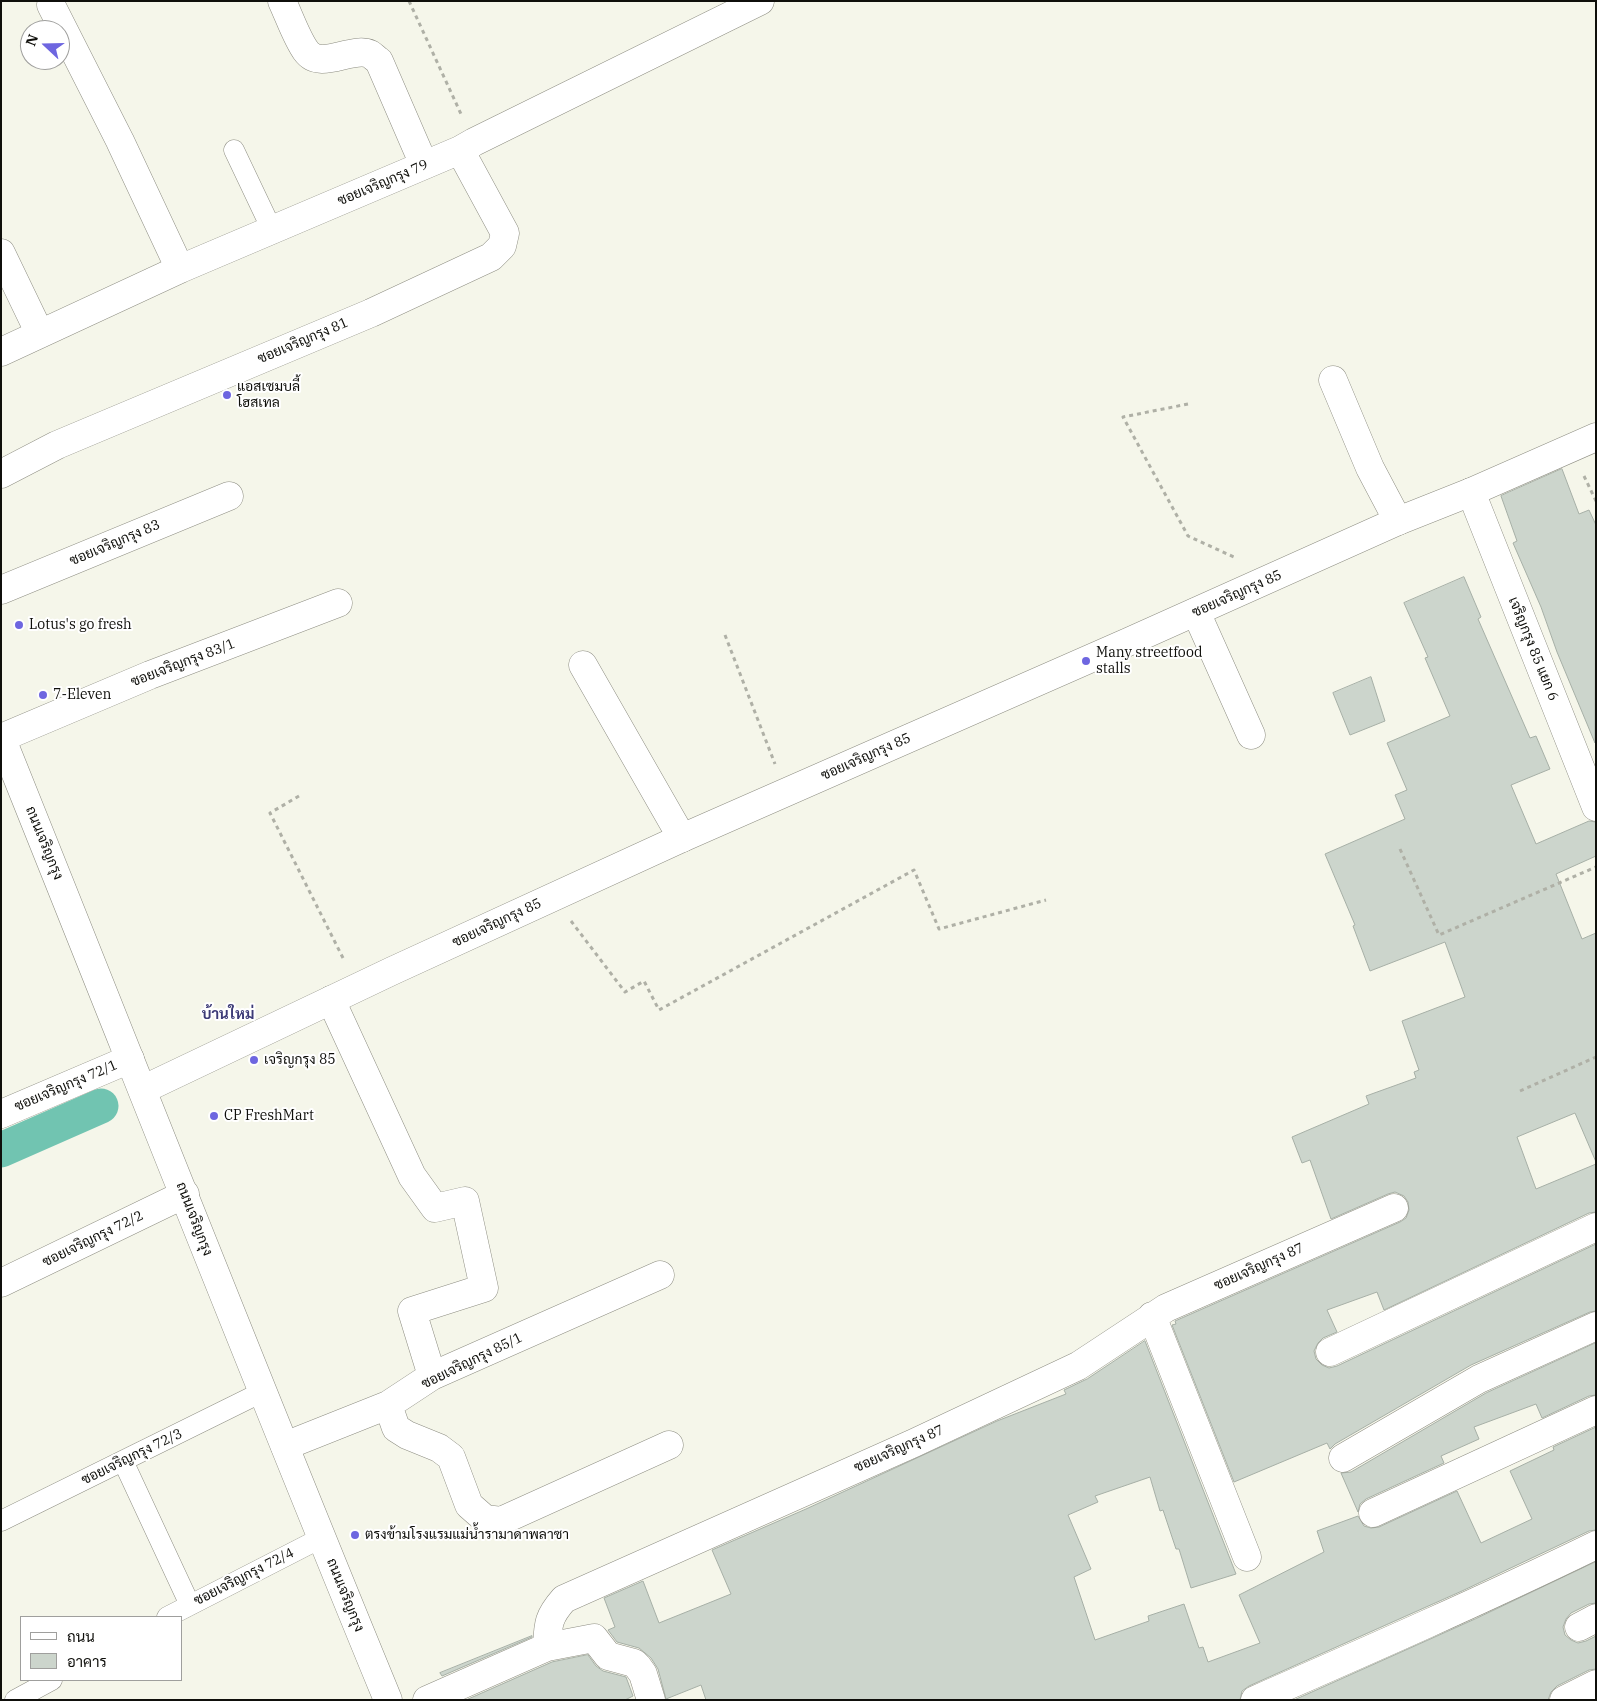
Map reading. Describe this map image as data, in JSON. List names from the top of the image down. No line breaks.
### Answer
{"streets":{"street":["ซอยเจริญกรุง 79","ซอยเจริญกรุง 81","ซอยเจริญกรุง 83","ซอยเจริญกรุง 85","เจริญกรุง 85 แยก 6","ซอยเจริญกรุง 83/1","ถนนเจริญกรุง","ซอยเจริญกรุง 72/1","ซอยเจริญกรุง 72/2","ซอยเจริญกรุง 87","ซอยเจริญกรุง 85/1"],"lane":["ซอยเจริญกรุง 72/3","ซอยเจริญกรุง 72/4"]},"crossings":[["ซอยเจริญกรุง 79","ซอยเจริญกรุง 81"],["ซอยเจริญกรุง 85","เจริญกรุง 85 แยก 6"],["ซอยเจริญกรุง 85","ถนนเจริญกรุง"],["ซอยเจริญกรุง 83/1","ถนนเจริญกรุง"],["ถนนเจริญกรุง","ซอยเจริญกรุง 72/1"],["ถนนเจริญกรุง","ซอยเจริญกรุง 72/2"],["ถนนเจริญกรุง","ซอยเจริญกรุง 85/1"],["ถนนเจริญกรุง","ซอยเจริญกรุง 72/3"],["ถนนเจริญกรุง","ซอยเจริญกรุง 72/4"]],"districts":["บ้านใหม่"],"places":["แอสเซมบลี้ โฮสเทล","Lotus's go fresh","Many streetfood stalls","7-Eleven","เจริญกรุง 85","CP FreshMart","ตรงข้ามโรงแรมแม่น้ำรามาดาพลาซา"],"legend":["ถนน","อาคาร"],"north":"left"}
